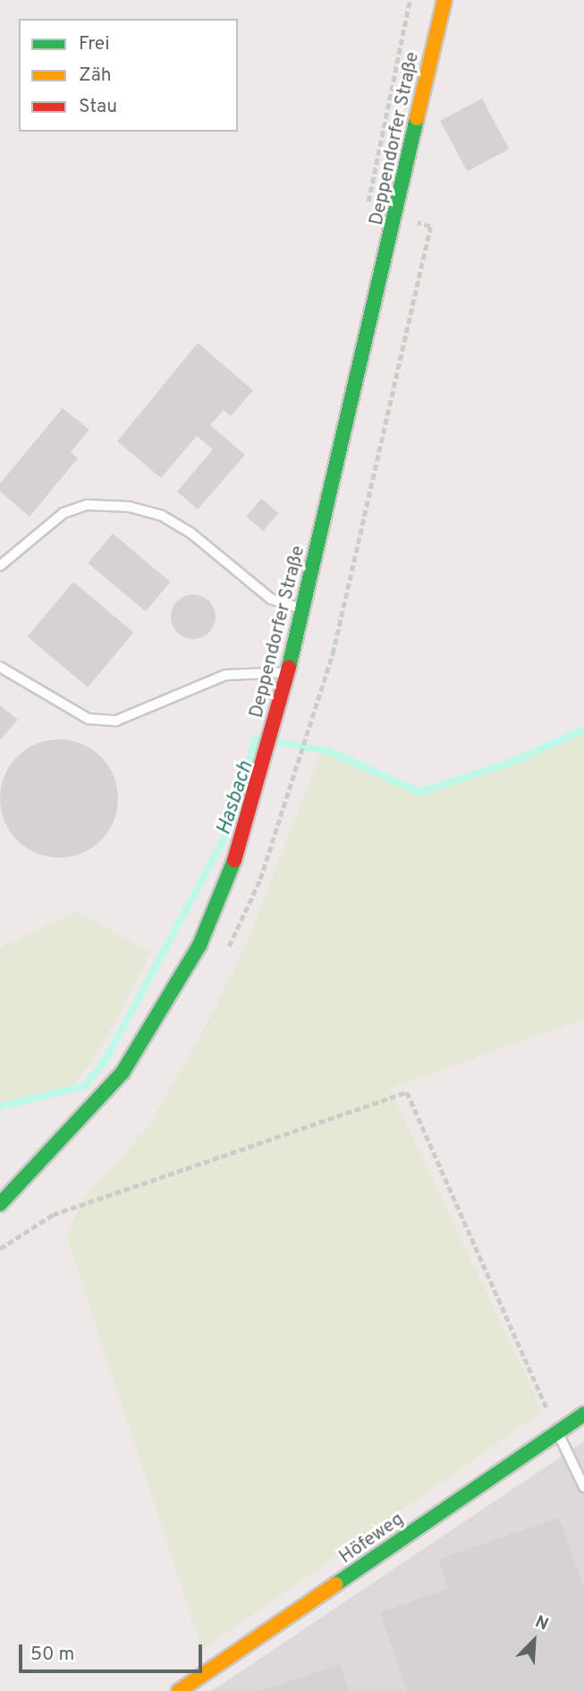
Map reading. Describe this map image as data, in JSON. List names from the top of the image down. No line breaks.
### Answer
{"streets":{"street":["Deppendorfer Straße","Höfeweg"]},"water":["Hasbach"],"legend":["Frei","Zäh","Stau"],"scale_bar":"50 m","north":"top right"}
